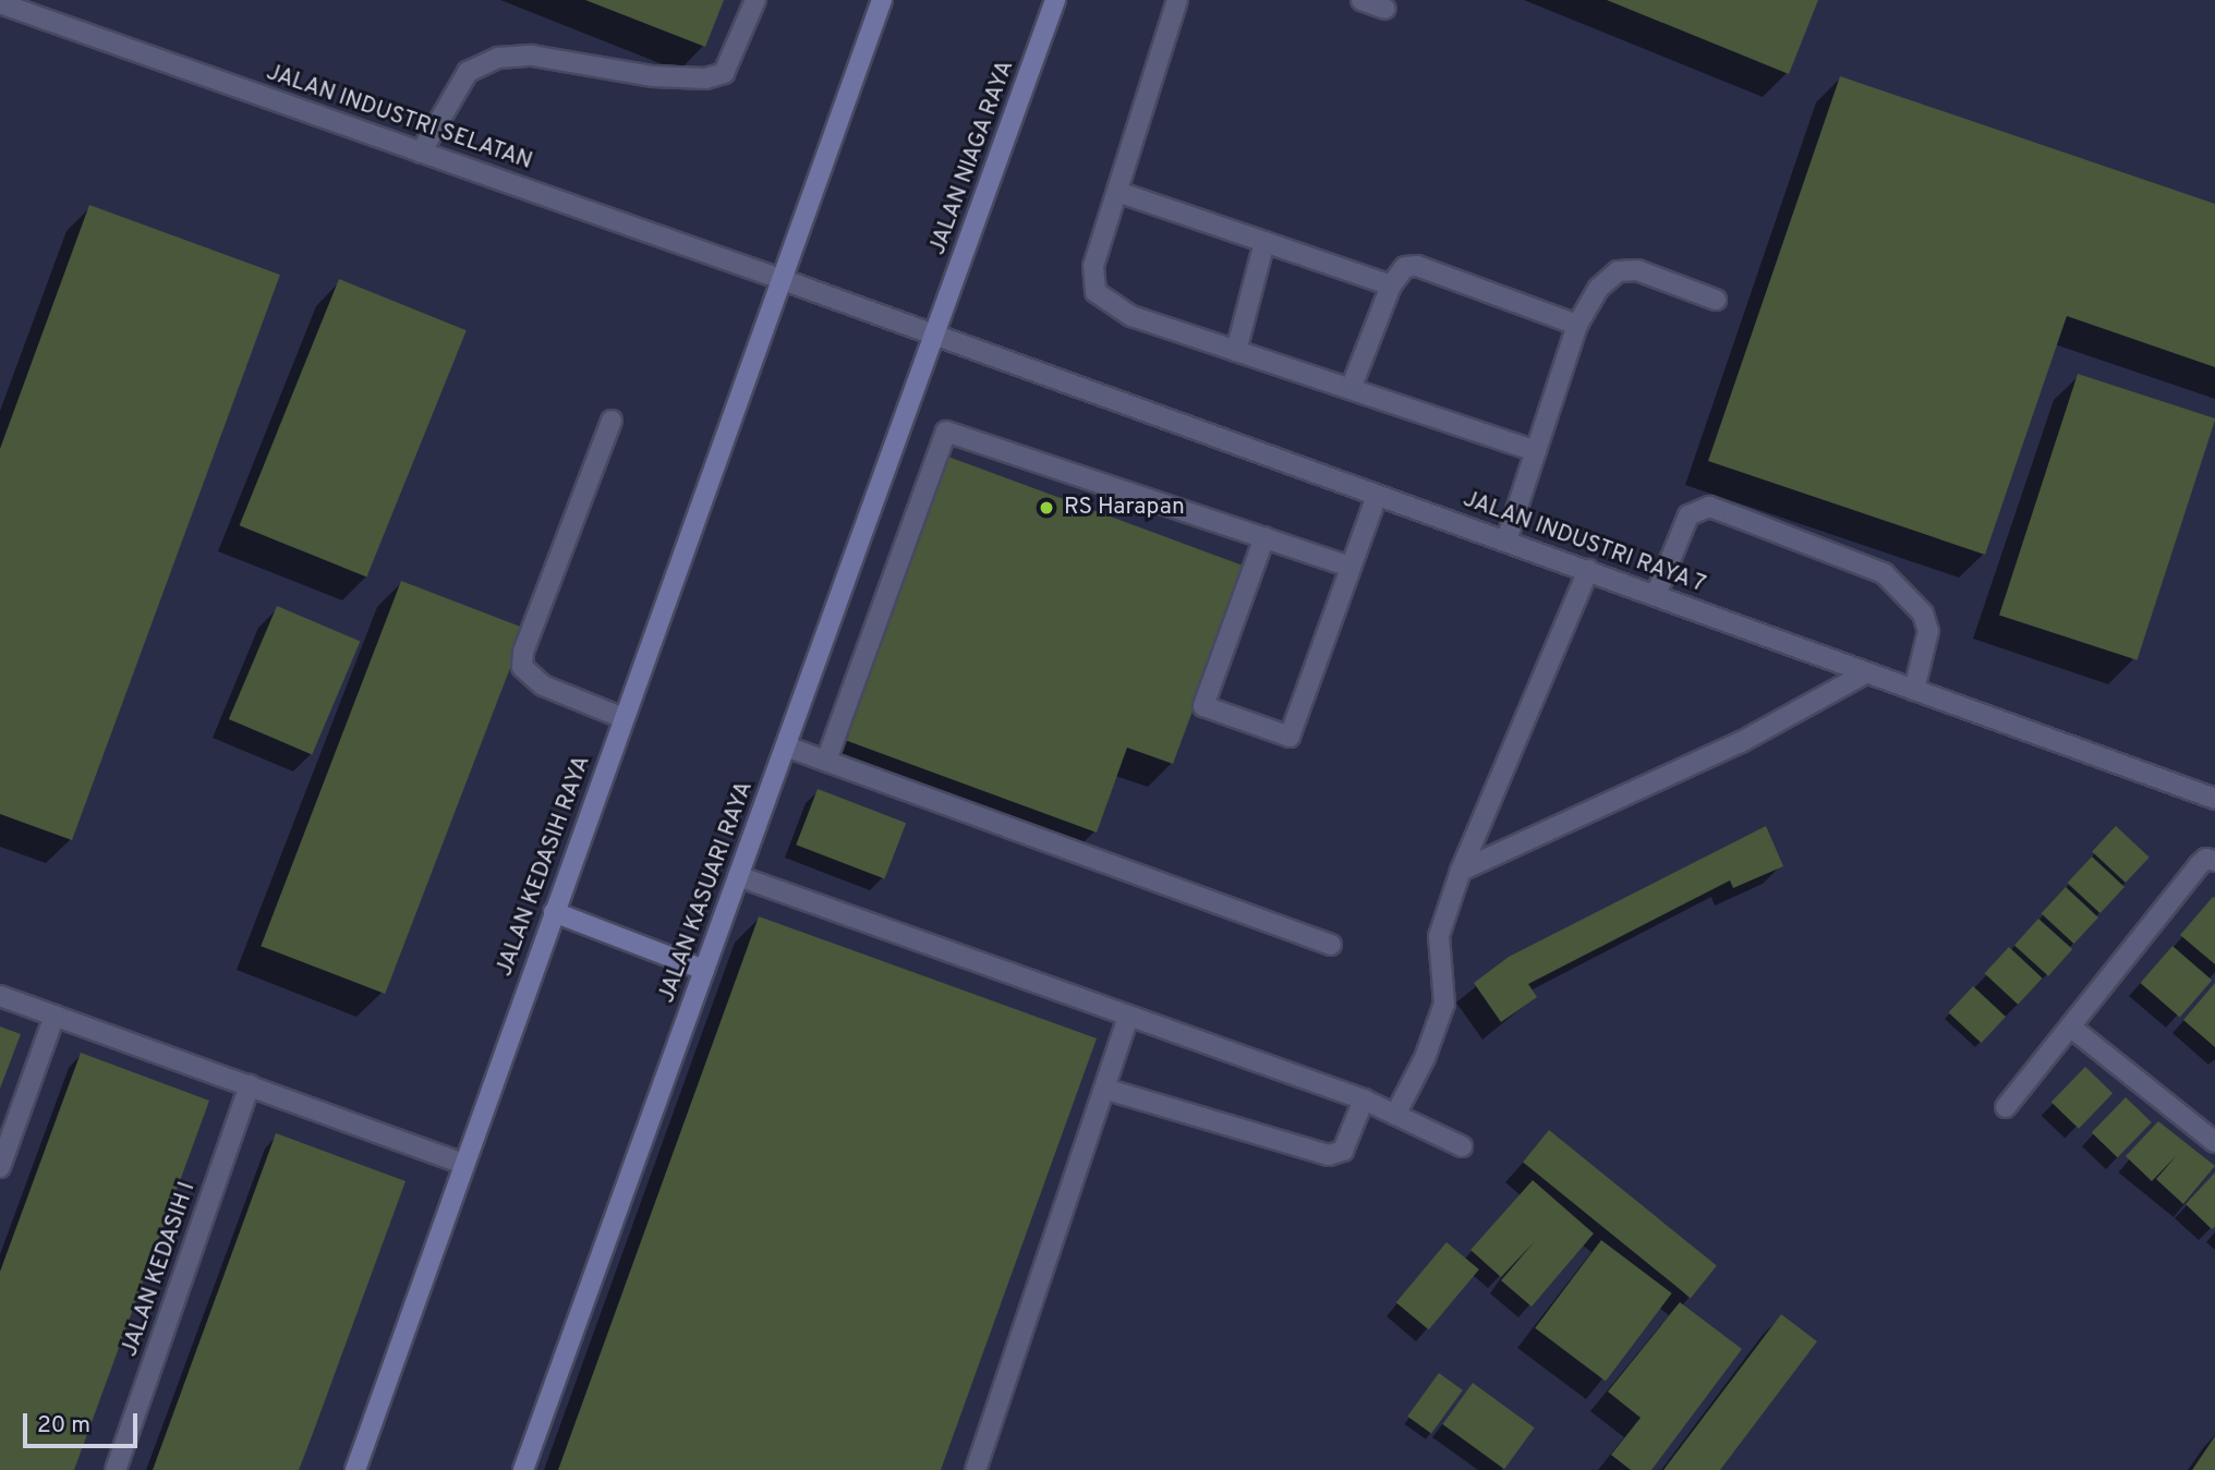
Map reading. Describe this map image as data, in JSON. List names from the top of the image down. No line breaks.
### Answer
{"streets":{"main road":["JALAN NIAGA RAYA","JALAN KEDASIH RAYA","JALAN KASUARI RAYA"],"street":["JALAN INDUSTRI SELATAN","JALAN INDUSTRI RAYA 7","JALAN KEDASIH I"]},"crossings":[["JALAN INDUSTRI SELATAN","JALAN NIAGA RAYA"],["JALAN INDUSTRI SELATAN","JALAN INDUSTRI RAYA 7"],["JALAN INDUSTRI SELATAN","JALAN KEDASIH RAYA"],["JALAN INDUSTRI SELATAN","JALAN KASUARI RAYA"],["JALAN NIAGA RAYA","JALAN INDUSTRI RAYA 7"],["JALAN NIAGA RAYA","JALAN KASUARI RAYA"],["JALAN INDUSTRI RAYA 7","JALAN KASUARI RAYA"]],"places":["RS Harapan"],"scale_bar":"20 m"}
